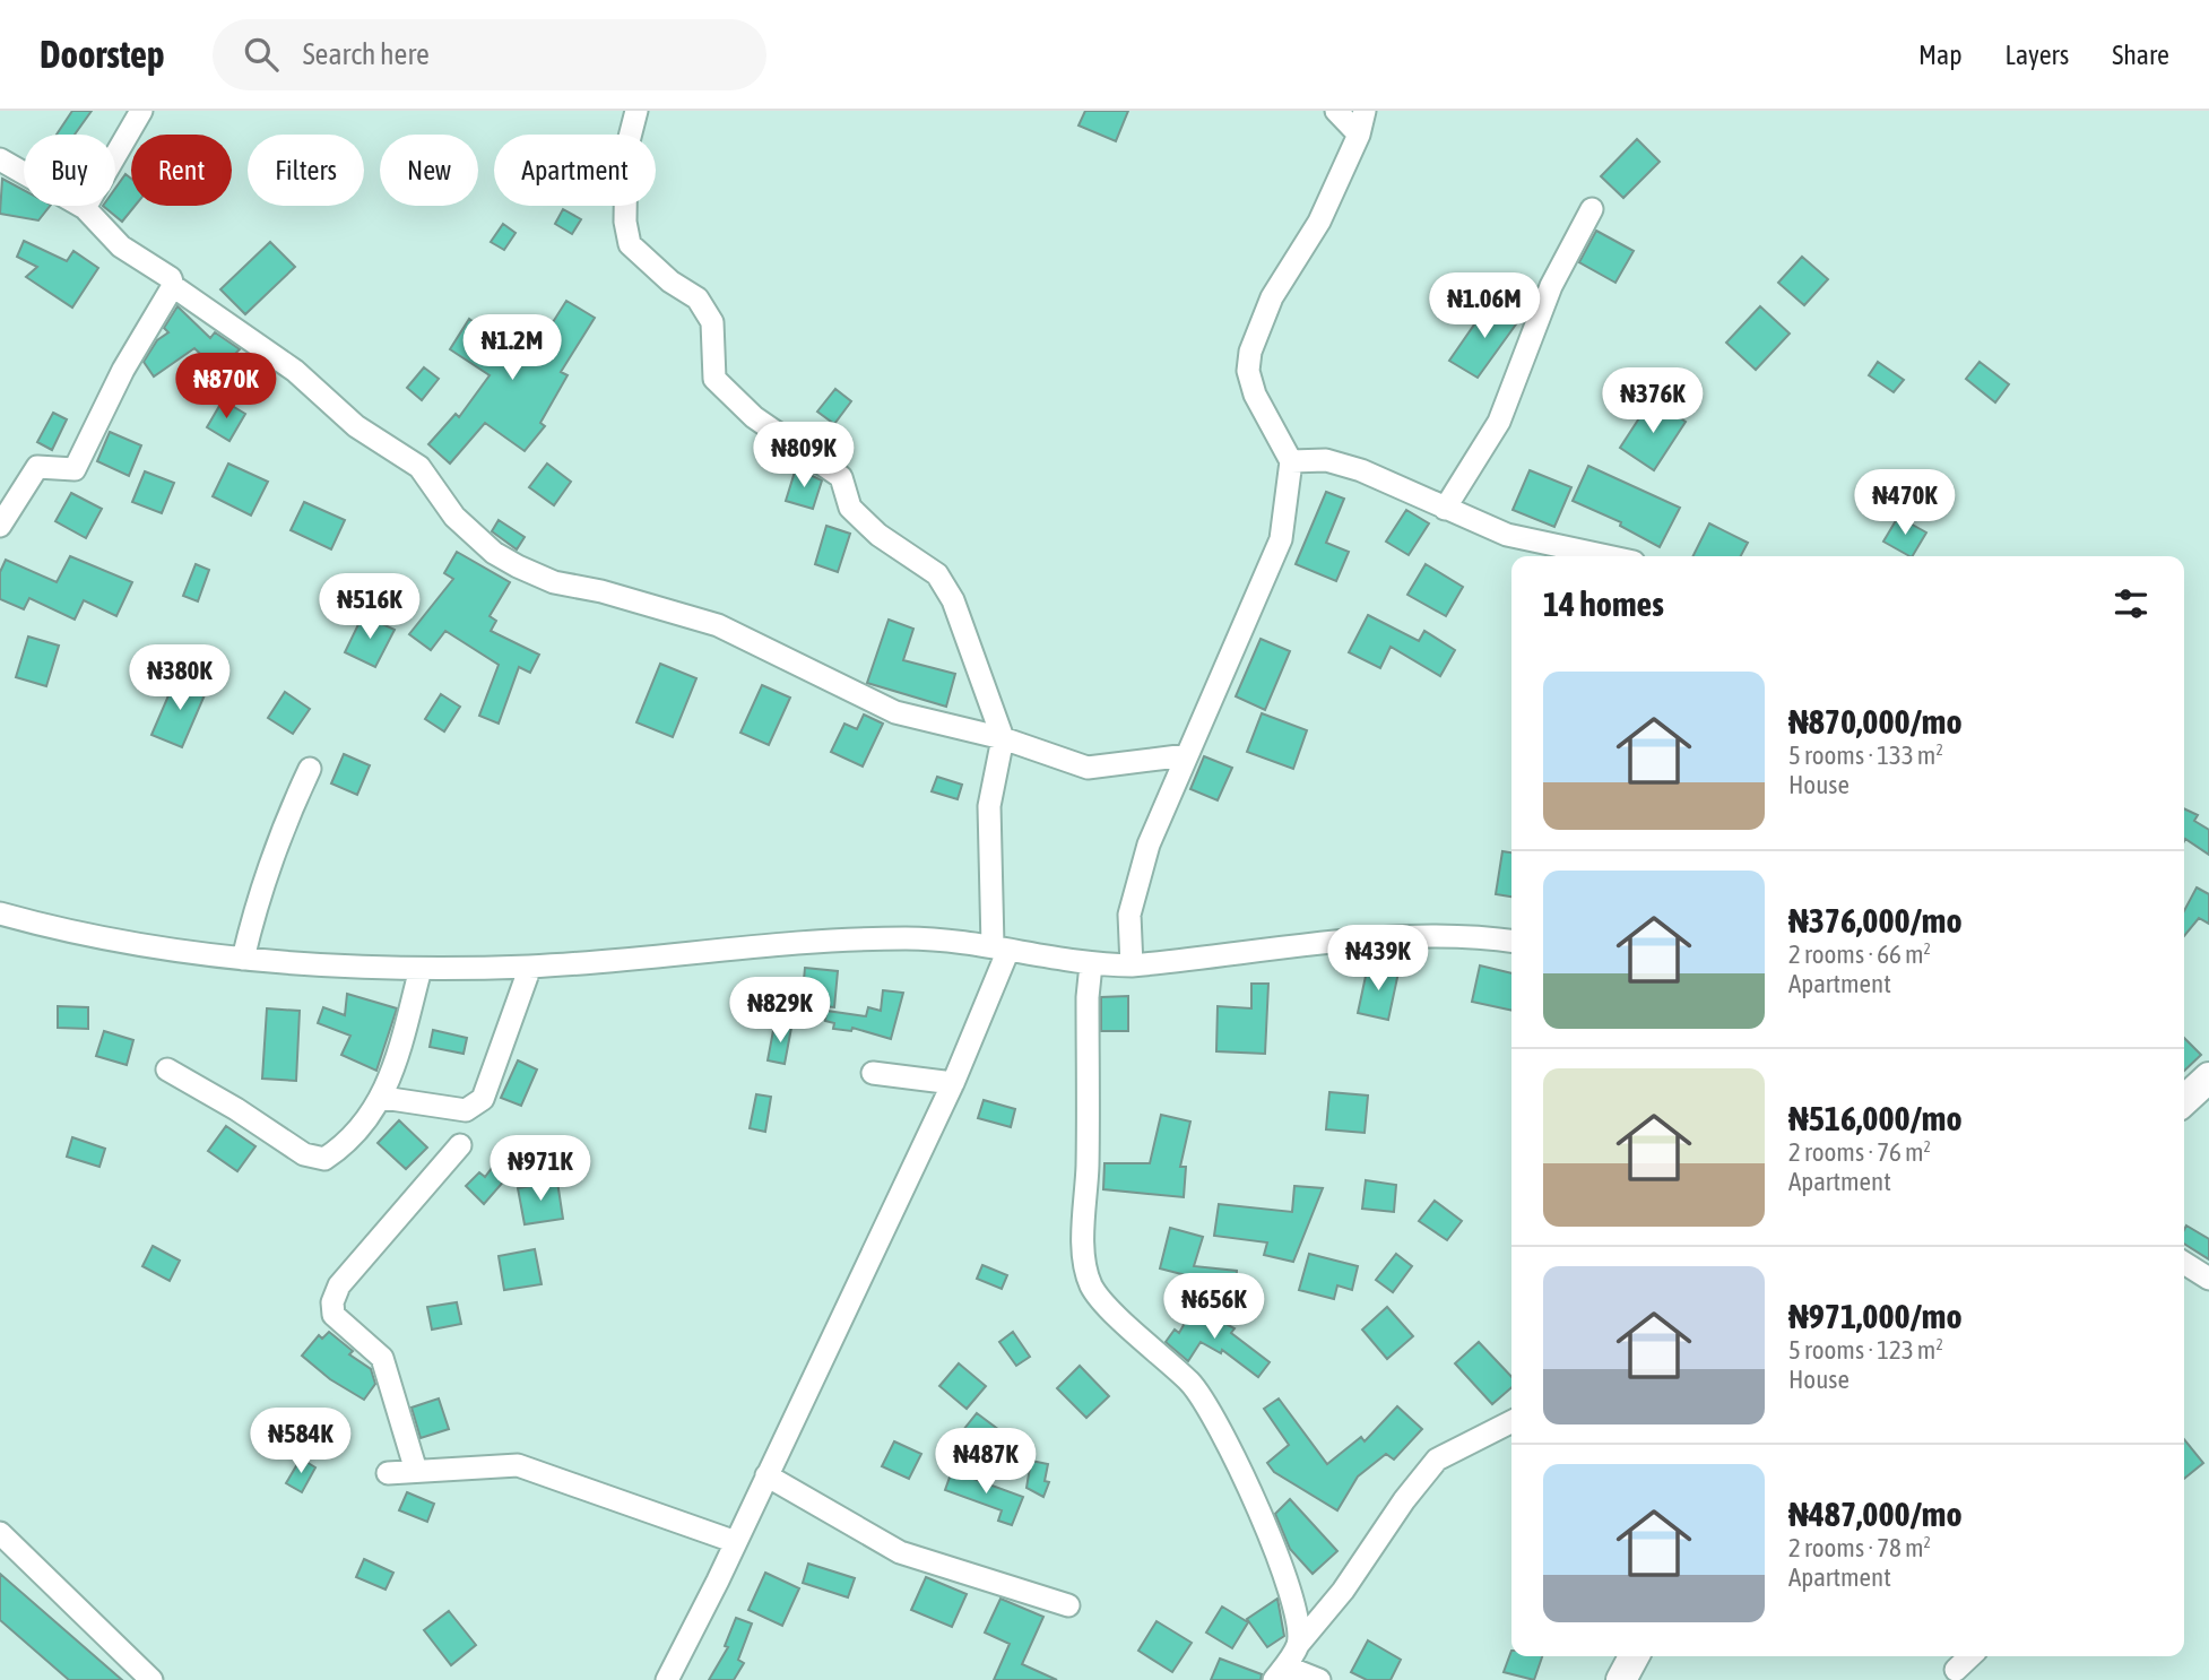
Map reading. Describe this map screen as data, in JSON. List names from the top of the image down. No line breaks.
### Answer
{"page":{"header":"Doorstep","search":"Search here","nav":["Map","Layers","Share"],"chip":["Buy","Rent","Filters","New","Apartment"],"price":["₦1.06M","₦1.2M","₦870K","₦376K","₦809K","₦470K","₦516K","₦380K","₦439K","₦829K","₦971K","₦656K","₦584K","₦487K"],"heading":"14 homes","list":[{"name":"₦870,000/mo","note":"5 rooms · 133 m² · House"},{"name":"₦376,000/mo","note":"2 rooms · 66 m² · Apartment"},{"name":"₦516,000/mo","note":"2 rooms · 76 m² · Apartment"},{"name":"₦971,000/mo","note":"5 rooms · 123 m² · House"},{"name":"₦487,000/mo","note":"2 rooms · 78 m² · Apartment"}]}}
